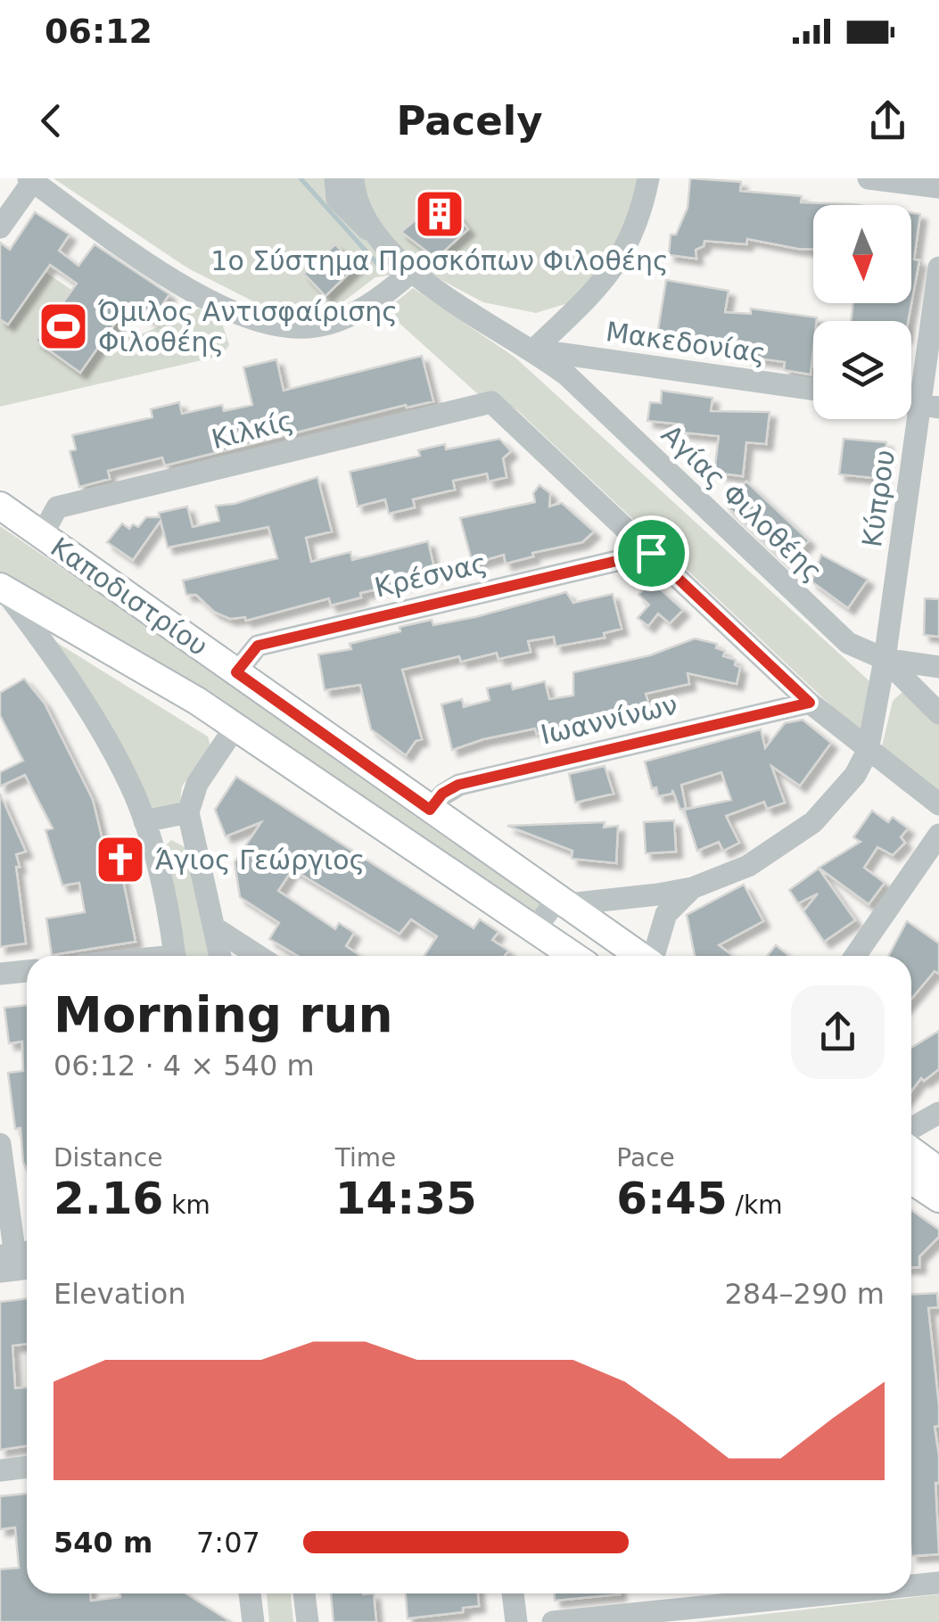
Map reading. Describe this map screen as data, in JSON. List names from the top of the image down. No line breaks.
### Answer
{"streets":{"main road":["Καποδιστρίου"],"street":["Μακεδονίας","Κιλκίς","Κύπρου","Αγίας Φιλοθέης","Κρέσνας","Ιωαννίνων"]},"crossings":[["Μακεδονίας","Αγίας Φιλοθέης"],["Κιλκίς","Κρέσνας"],["Κιλκίς","Καποδιστρίου"],["Κύπρου","Αγίας Φιλοθέης"],["Κρέσνας","Καποδιστρίου"],["Καποδιστρίου","Ιωαννίνων"]],"places":{"building":["1ο Σύστημα Προσκόπων Φιλοθέης"],"sports":["Όμιλος Αντισφαίρισης Φιλοθέης"],"church":["Άγιος Γεώργιος"]},"north":"bottom","page":{"status":"06:12","header":"Pacely","heading":["Morning run","06:12 · 4 × 540 m"],"stats":[["Distance","2.16 km"],["Time","14:35"],["Pace","6:45 /km"]],"chart":["Elevation","284–290 m"],"list":[{"name":"540 m","note":"7:07"}]}}
